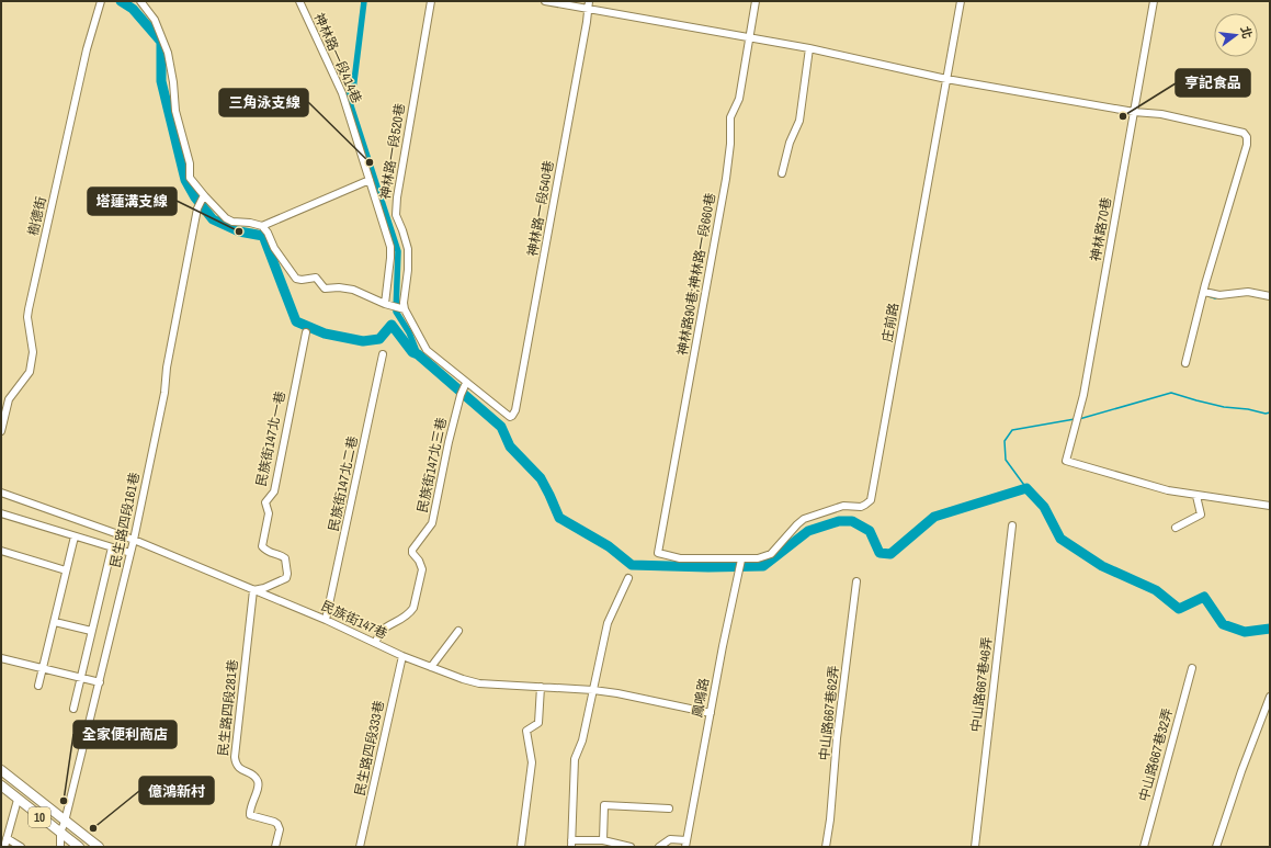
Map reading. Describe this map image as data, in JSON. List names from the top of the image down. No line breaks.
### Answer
{"streets":{"main road":["10"],"street":["神林路一段414巷","神林路一段520巷","神林路一段540巷","樹德街","神林路70巷","神林路90巷;神林路一段660巷","庄前路","民族街147北一巷","民族街147北三巷","民族街147北二巷","民生路四段161巷","民族街147巷","中山路667巷46弄","鳳鳴路","民生路四段281巷","中山路667巷62弄","民生路四段333巷","中山路667巷32弄"]},"crossings":[["神林路一段540巷","民族街147北三巷"],["神林路90巷;神林路一段660巷","庄前路"],["庄前路","鳳鳴路"],["民族街147北一巷","民族街147巷"],["民族街147北一巷","民生路四段281巷"],["民族街147北三巷","民族街147巷"],["民族街147北二巷","民族街147巷"],["民生路四段161巷","民族街147巷"],["民生路四段161巷","10"],["民族街147巷","鳳鳴路"],["民族街147巷","民生路四段281巷"],["民族街147巷","民生路四段333巷"]],"places":["亨記食品","三角泳支線","塔蓮溝支線","全家便利商店","億鴻新村"],"north":"right"}
